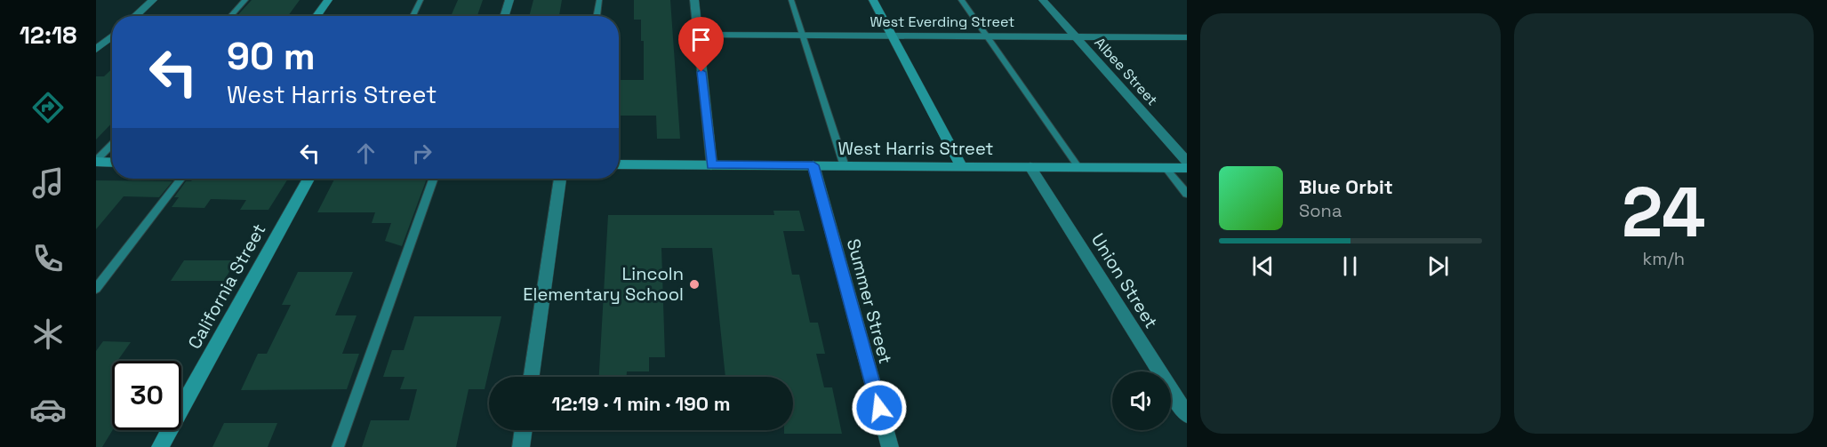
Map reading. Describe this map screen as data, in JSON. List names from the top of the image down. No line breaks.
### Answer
{"streets":{"street":["West Everding Street","Albee Street","West Harris Street","Union Street","California Street","Summer Street"]},"crossings":[["West Everding Street","Albee Street"],["West Harris Street","Union Street"],["West Harris Street","Summer Street"]],"places":["Lincoln Elementary School"],"page":{"tabs":"12:18","tile":["24","km/h"],"turn":["90 m","West Harris Street"],"song":["Blue Orbit","Sona"],"limit":"30","trip":"12:19 · 1 min · 190 m"}}
